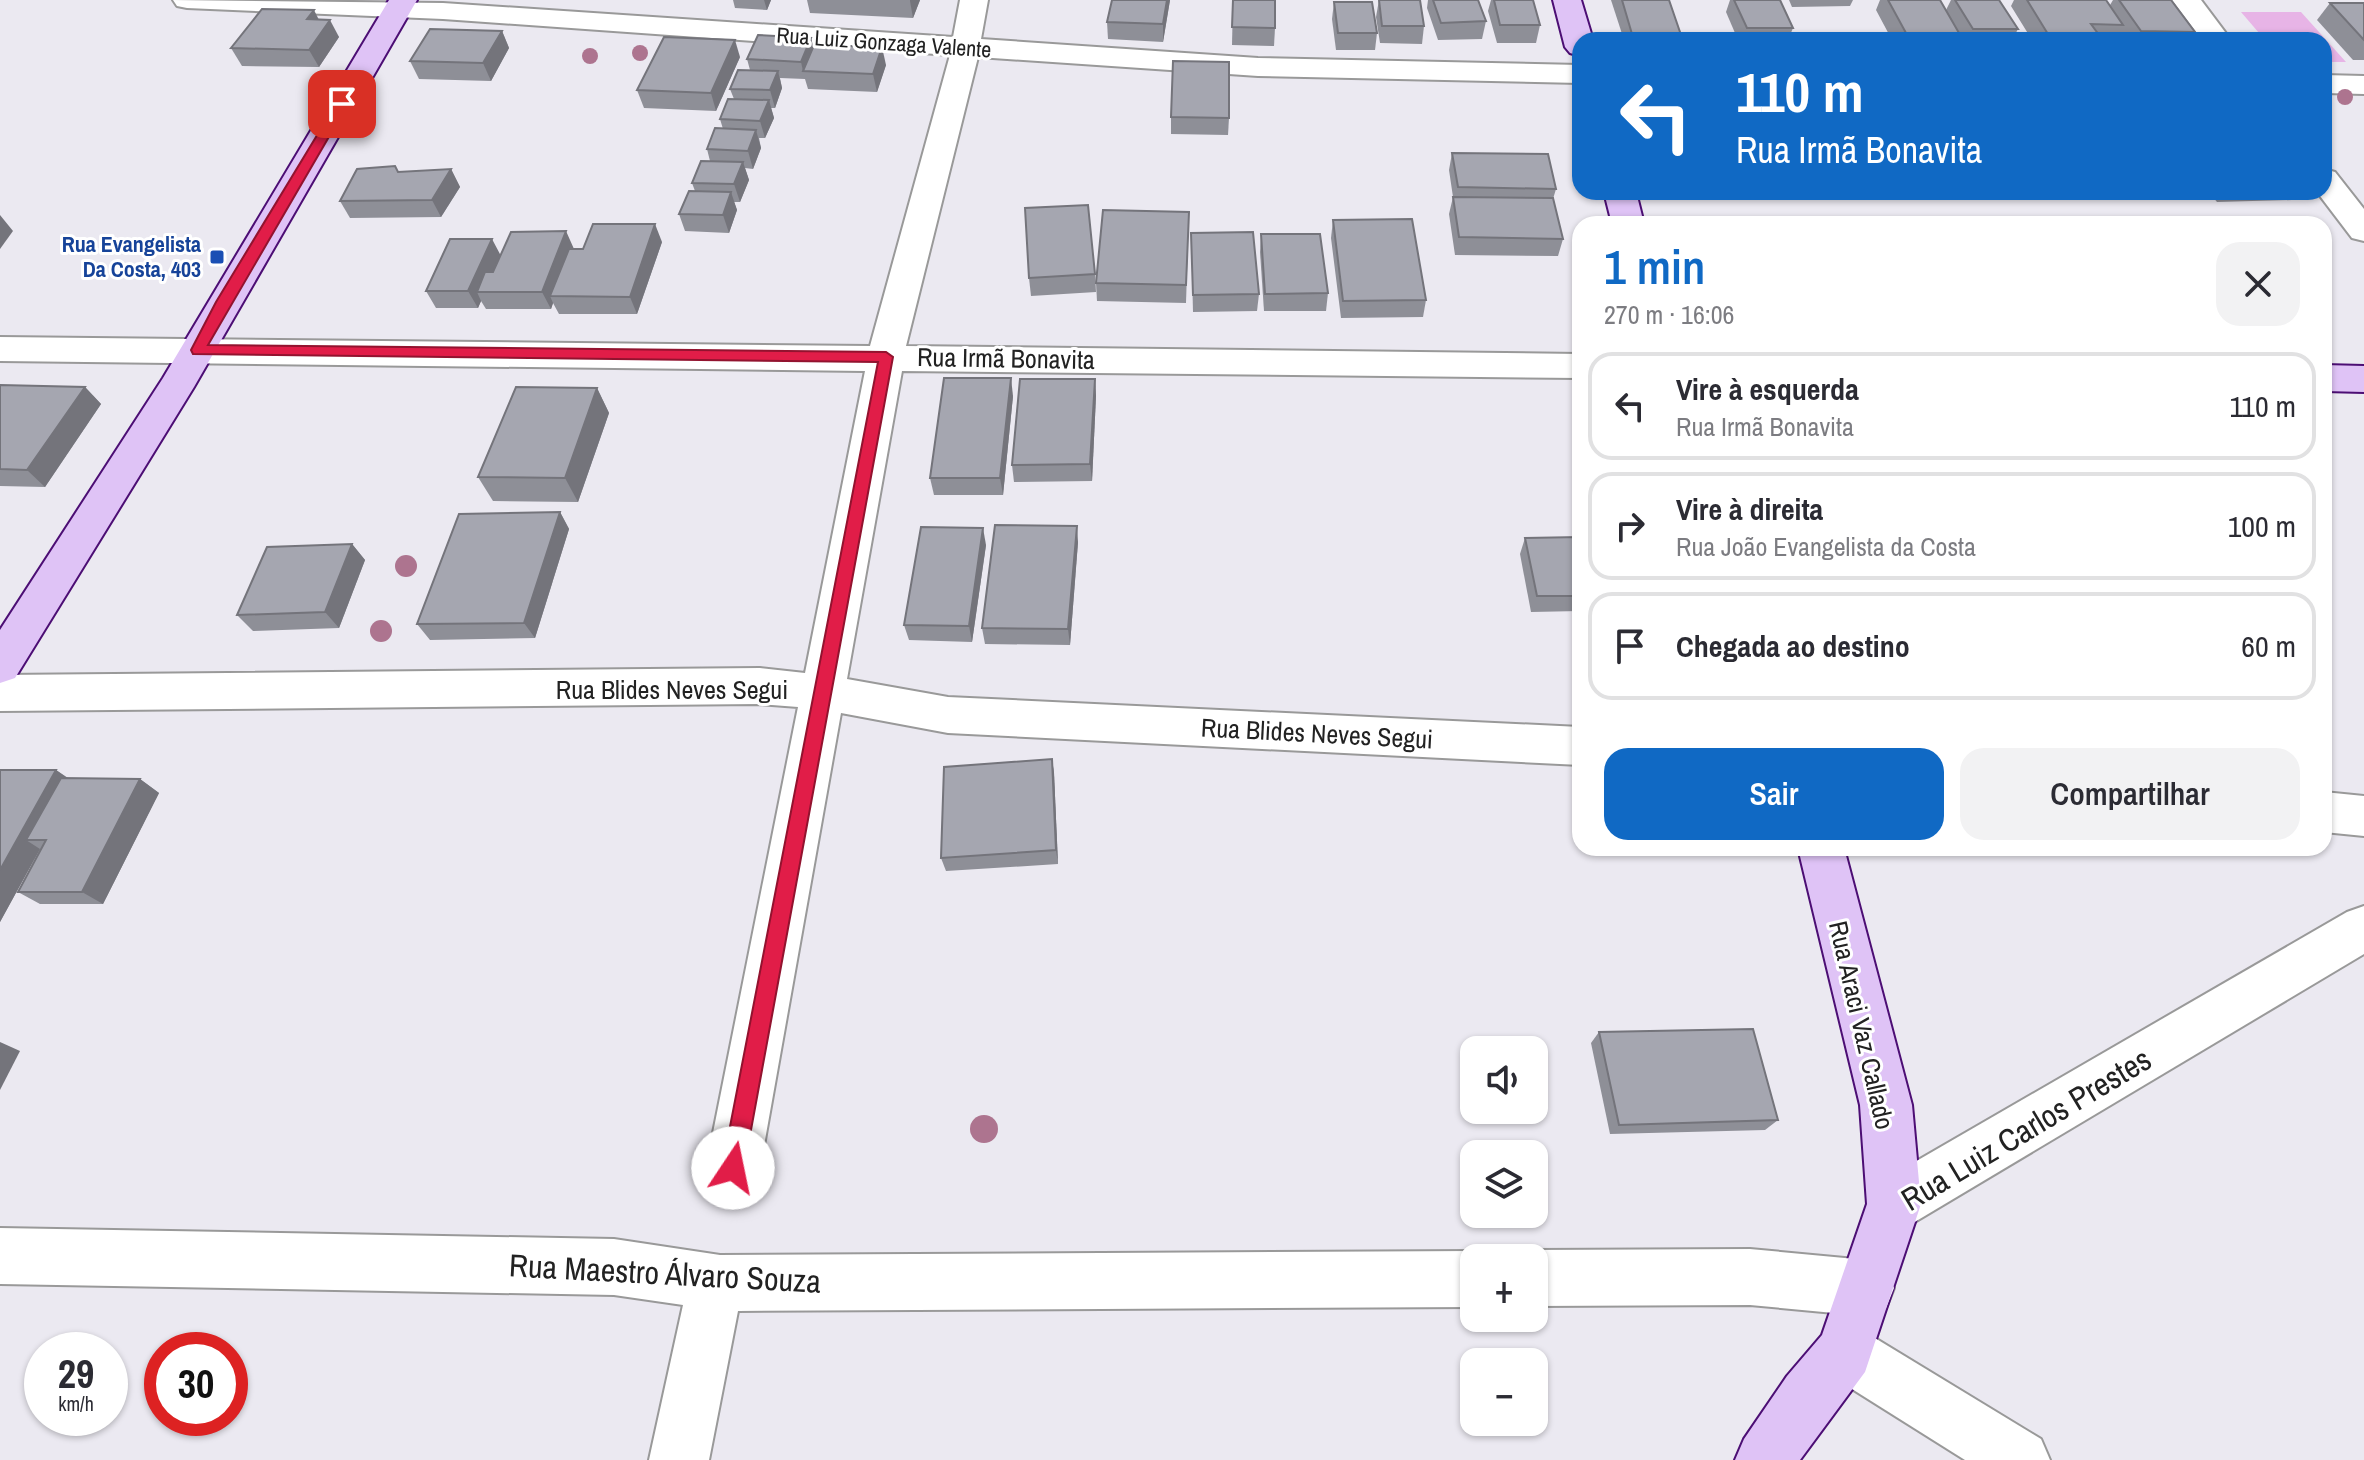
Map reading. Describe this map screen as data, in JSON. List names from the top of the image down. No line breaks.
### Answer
{"streets":{"street":["Rua Luiz Gonzaga Valente","Rua Irmã Bonavita","Rua Blides Neves Segui","Rua Araci Vaz Callado","Rua Luiz Carlos Prestes","Rua Maestro Álvaro Souza"]},"crossings":[["Rua Araci Vaz Callado","Rua Luiz Carlos Prestes"]],"places":{"transit":["Rua Evangelista Da Costa, 403"]},"page":{"turn":["110 m","Rua Irmã Bonavita"],"heading":["1 min","270 m · 16:06"],"list":[{"name":"Vire à esquerda","note":"Rua Irmã Bonavita","value":"110 m"},{"name":"Vire à direita","note":"Rua João Evangelista da Costa","value":"100 m"},{"name":"Chegada ao destino","value":"60 m"}],"buttons":["Sair","Compartilhar"],"map_buttons":["+","−"],"speed":"29 km/h","limit":"30"}}
